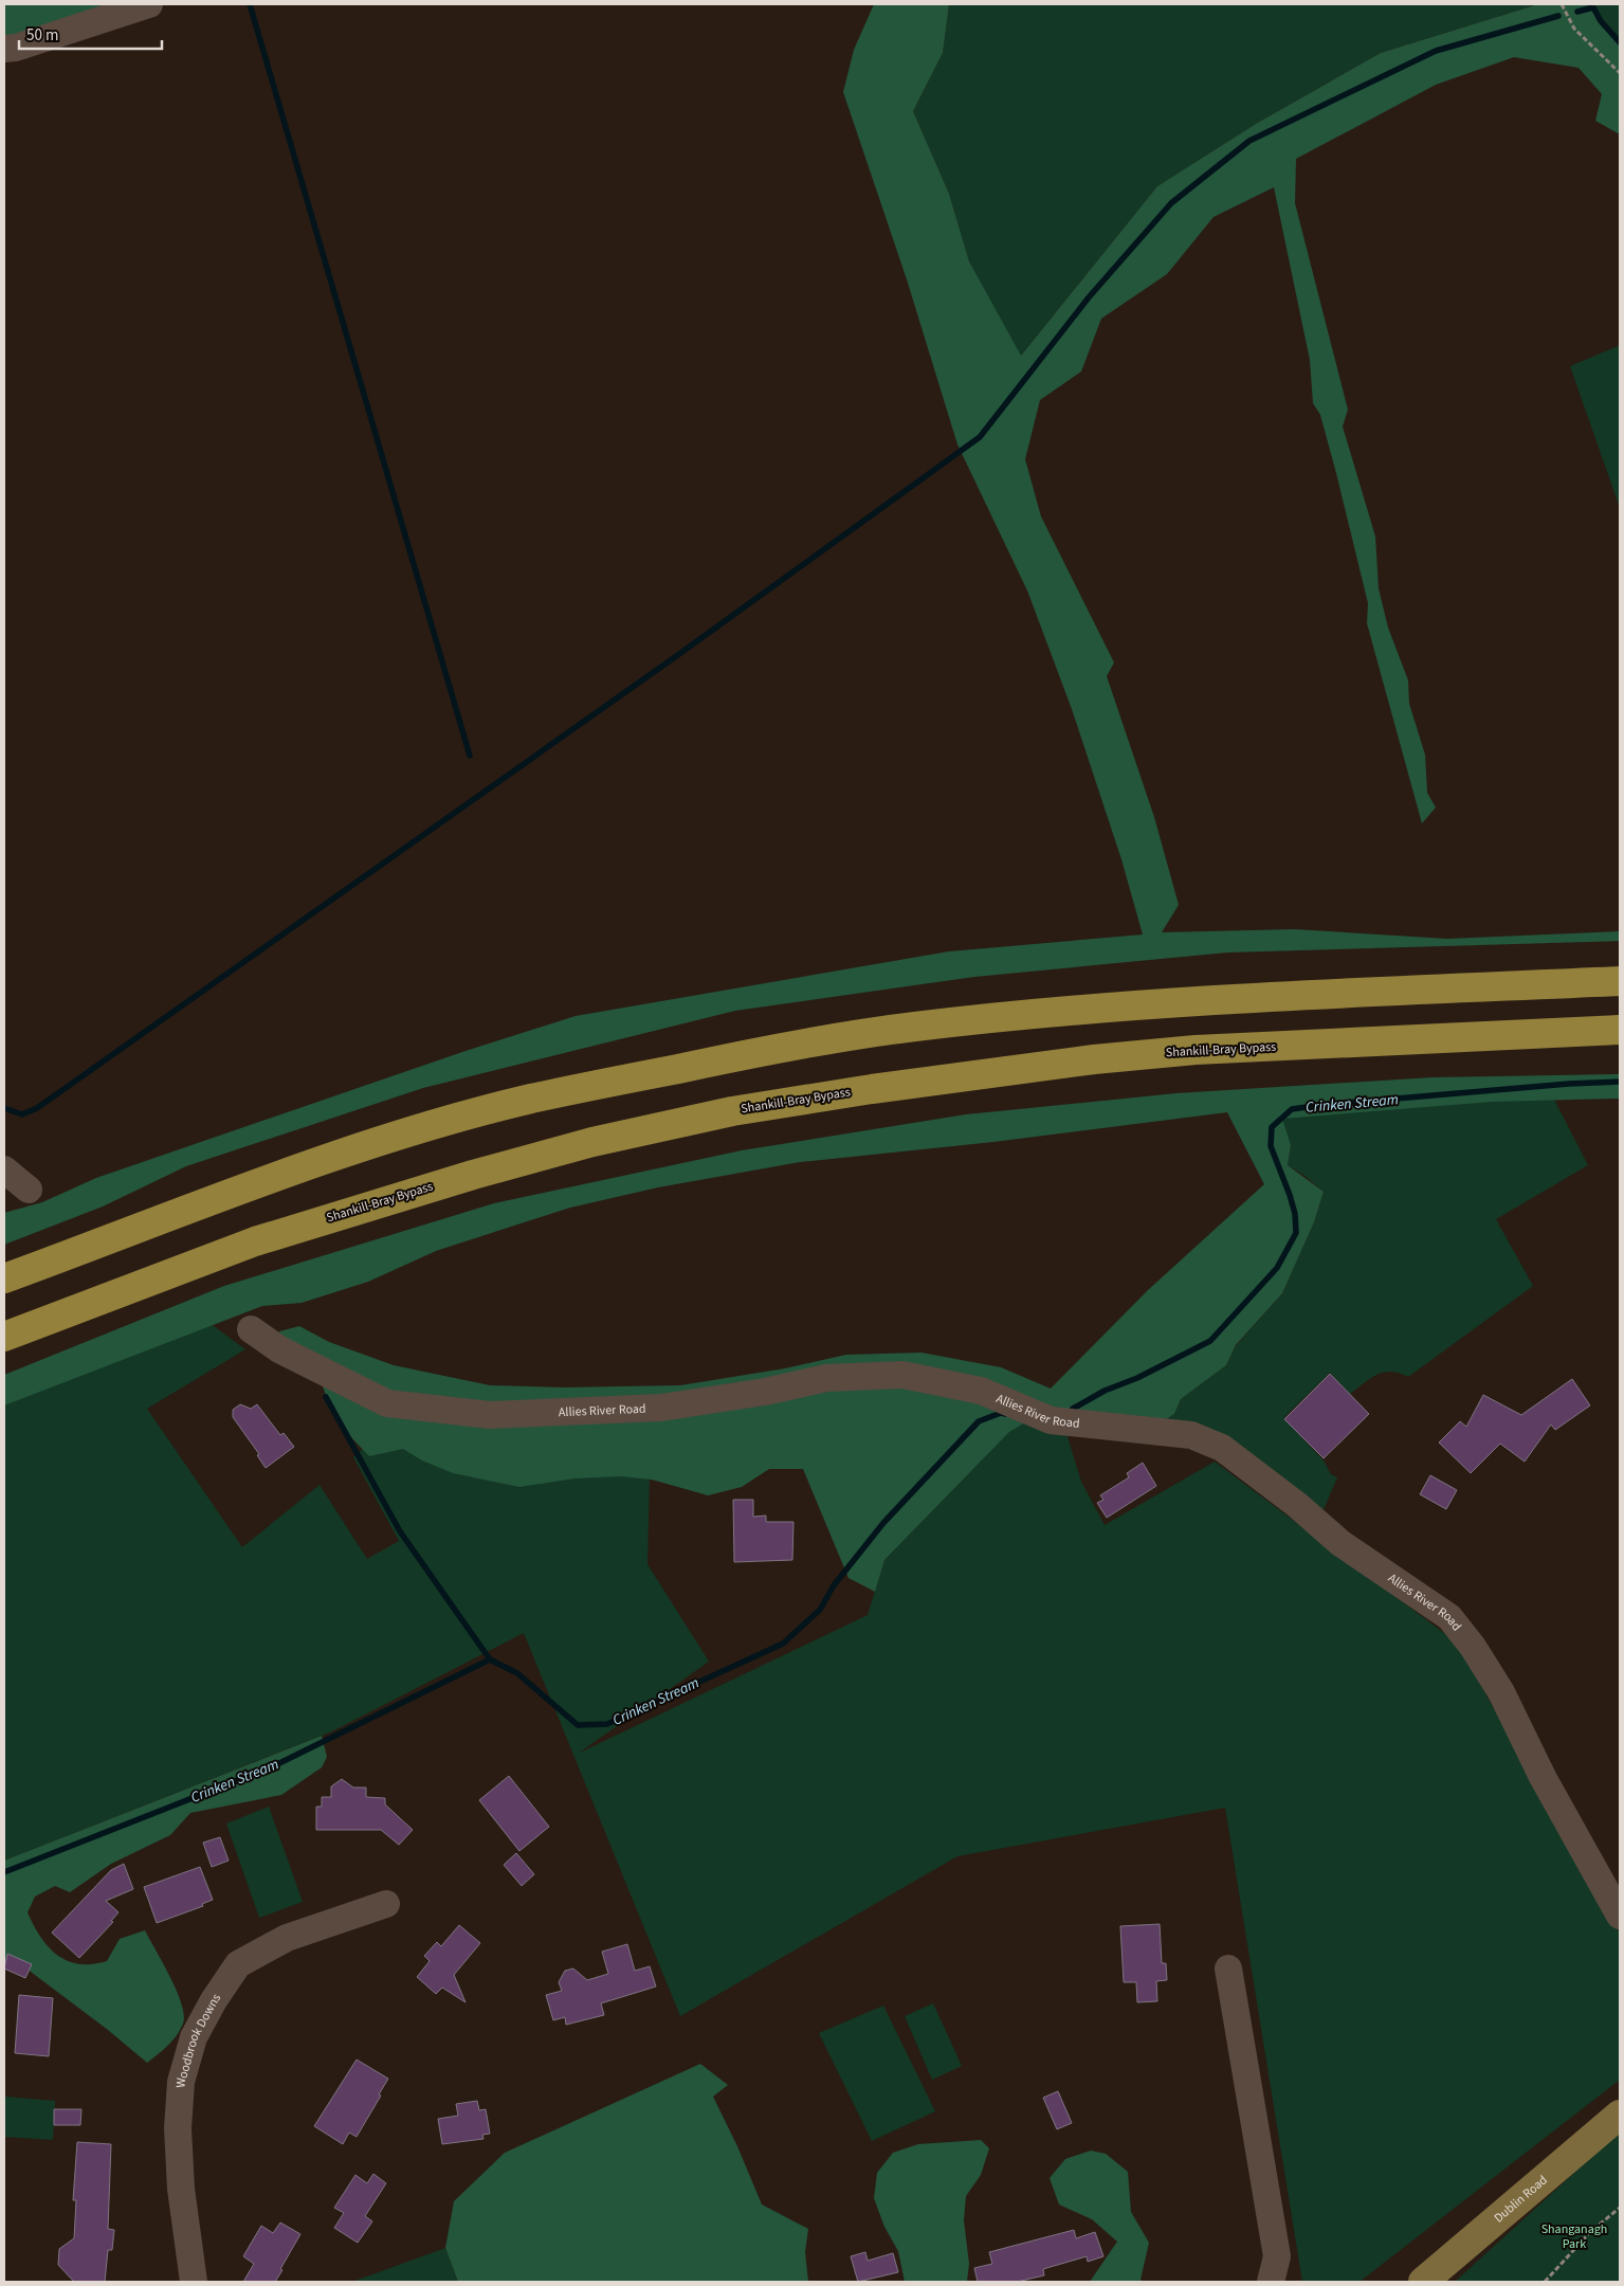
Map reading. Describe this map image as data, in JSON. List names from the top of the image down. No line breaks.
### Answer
{"streets":{"highway":["Shankill-Bray Bypass"],"main road":["Dublin Road"],"street":["Allies River Road","Woodbrook Downs"]},"water":["Crinken Stream"],"parks":["Shanganagh Park"],"scale_bar":"50 m"}
